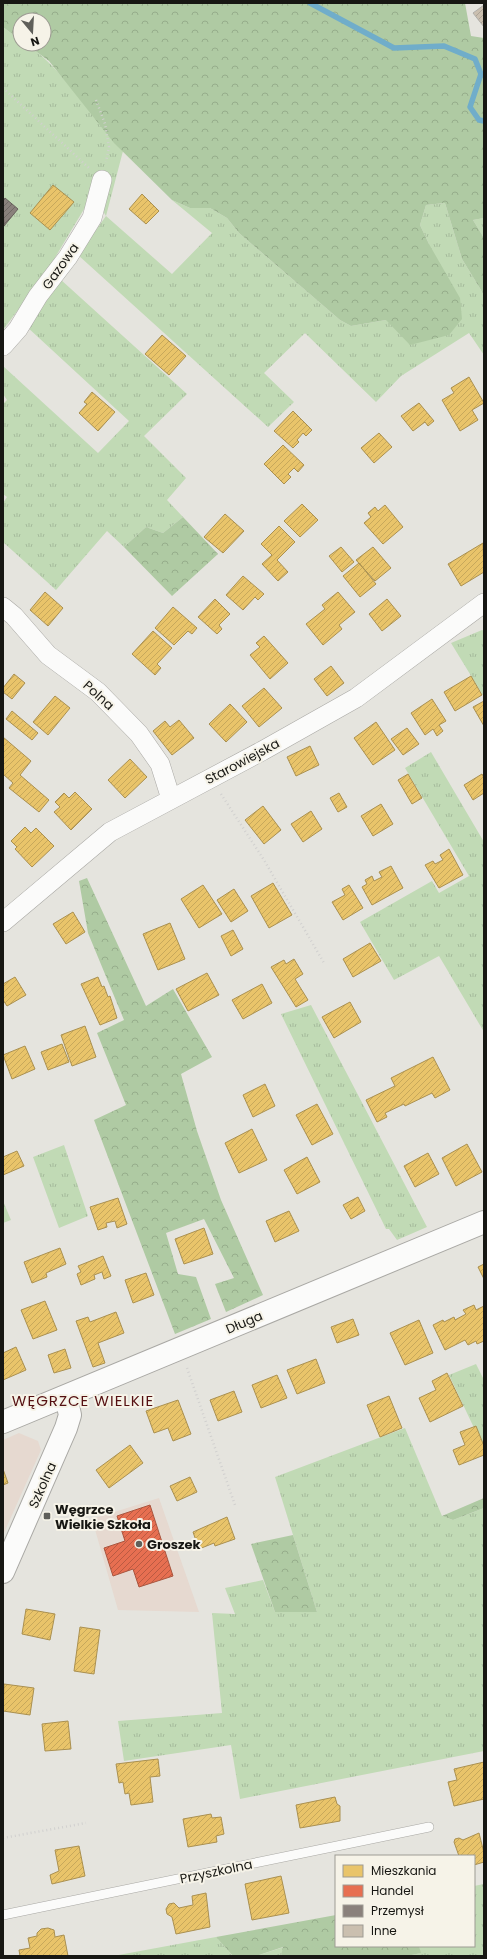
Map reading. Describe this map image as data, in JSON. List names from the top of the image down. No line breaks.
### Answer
{"streets":{"street":["Gazowa","Polna","Starowiejska","Długa","Szkolna"],"lane":["Przyszkolna"]},"crossings":[["Polna","Starowiejska"],["Długa","Szkolna"]],"districts":["WĘGRZCE WIELKIE"],"places":{"transit":["Węgrzce Wielkie Szkoła"],"other":["Groszek"]},"legend":["Mieszkania","Handel","Przemysł","Inne"],"north":"bottom"}
